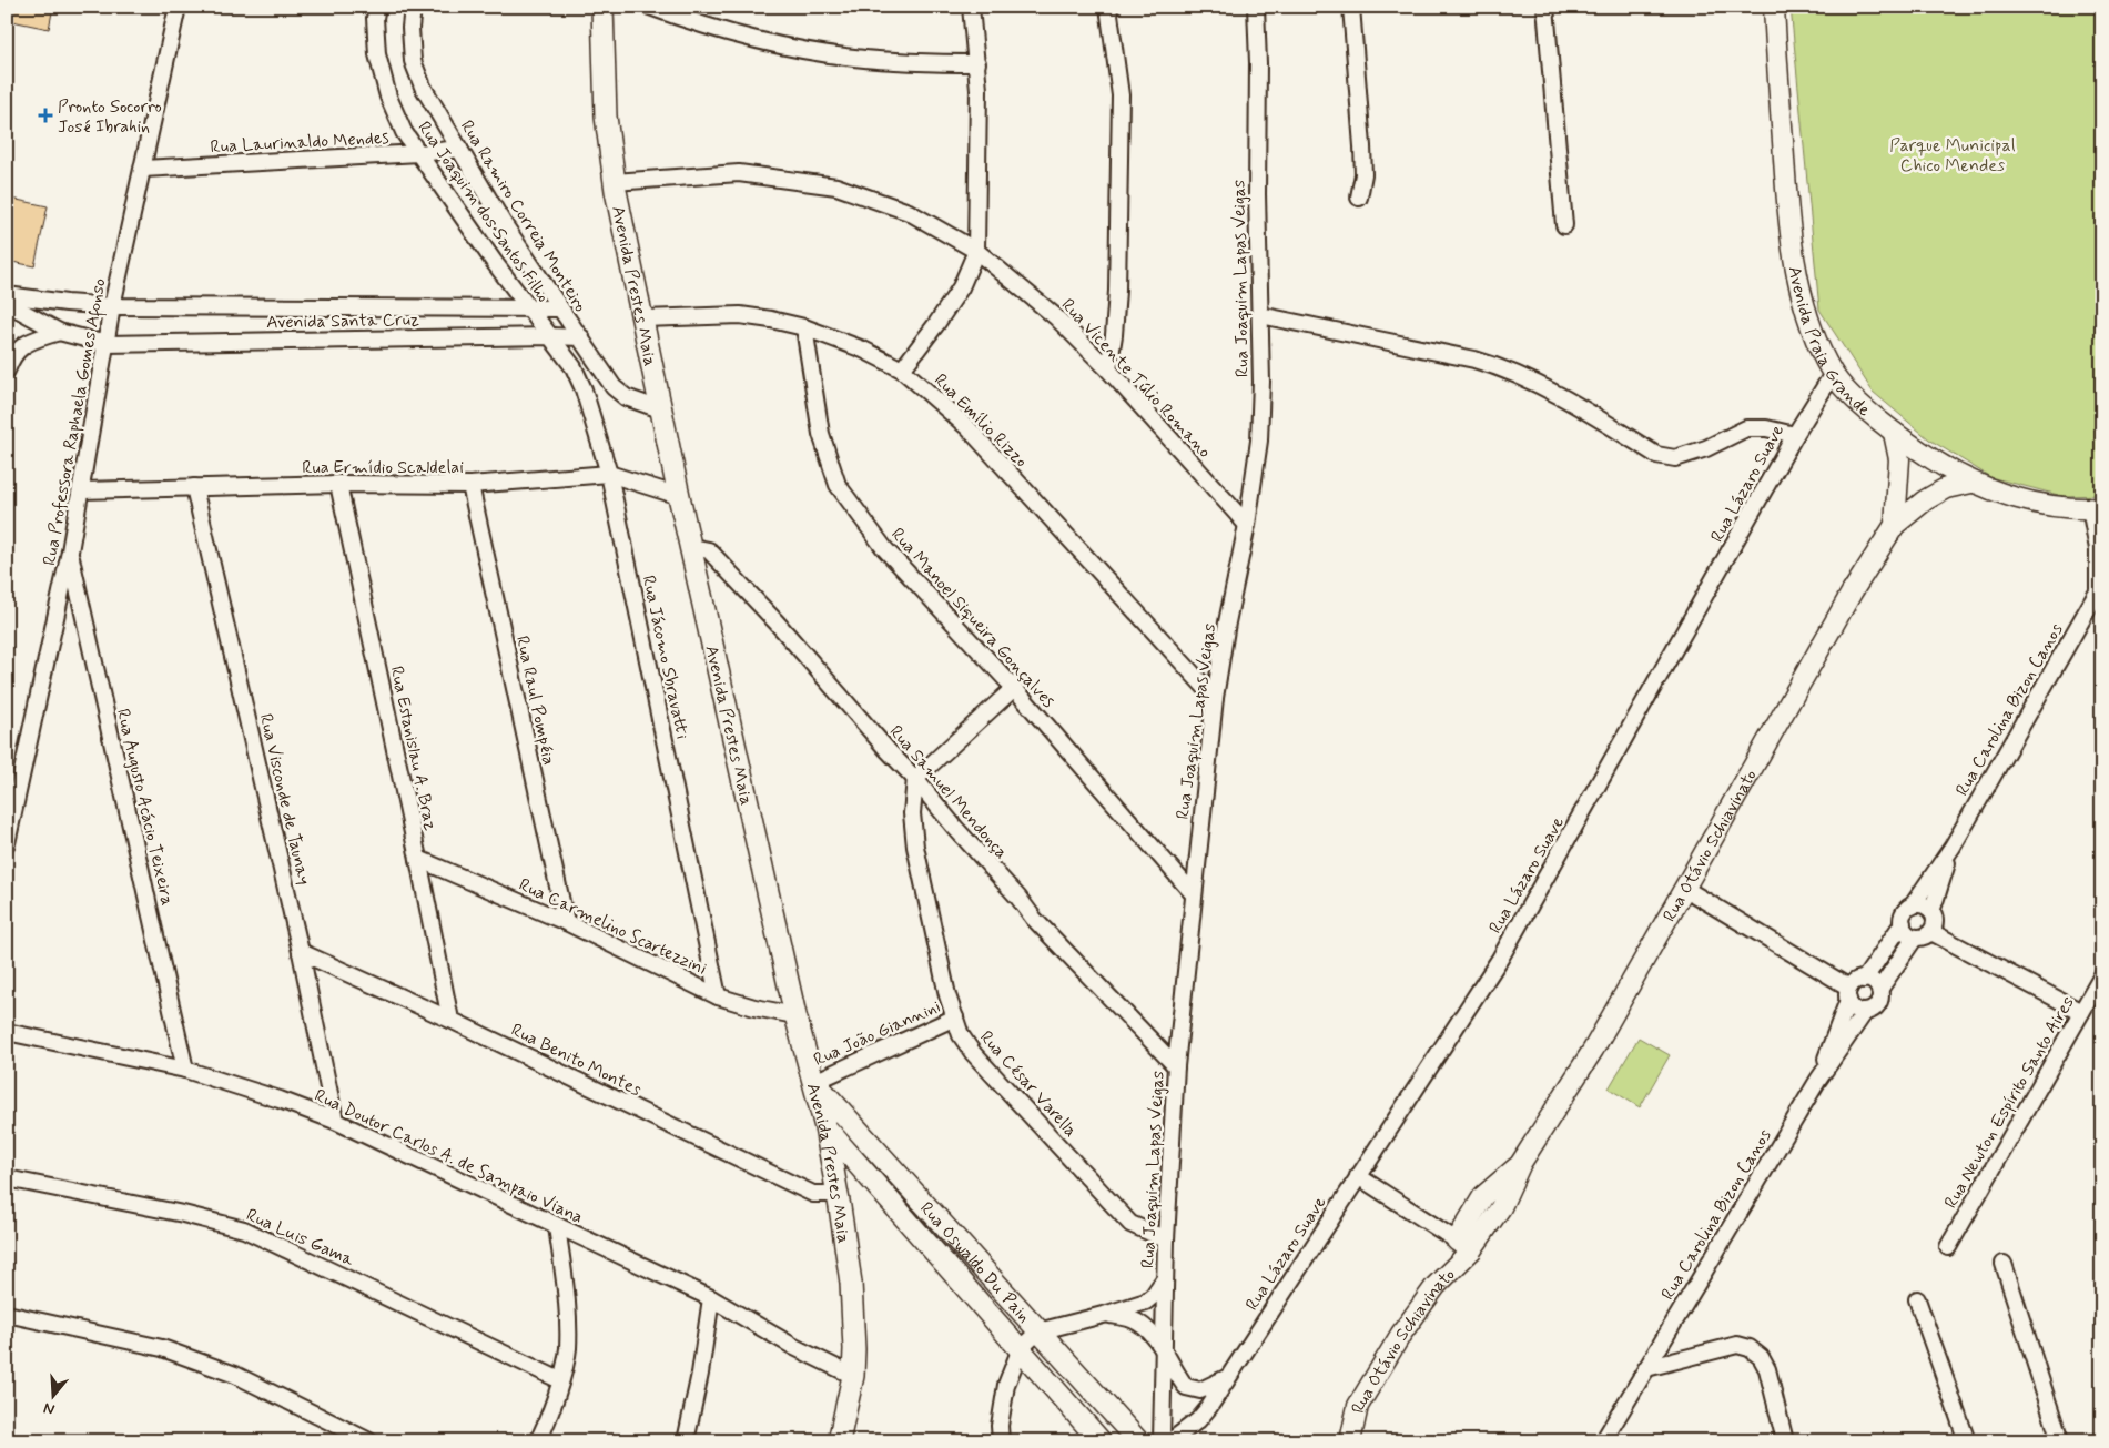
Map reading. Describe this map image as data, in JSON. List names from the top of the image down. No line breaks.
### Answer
{"streets":{"main road":["Avenida Prestes Maia","Rua Oswaldo Du Pain"],"street":["Rua Laurinaldo Mendes","Rua Joaquim dos Santos Filho","Rua Ramiro Correia Monteiro","Rua Joaquim Lapas Veigas","Avenida Santa Cruz","Avenida Praia Grande","Rua Vicente Túlio Romano","Rua Emílio Rizzo","Rua Professora Raphaela Gomes Afonso","Rua Ermídio Scaldelai","Rua Lázaro Suave","Rua Manoel Siqueira Gonçalves","Rua Jácomo Sbravatti","Rua Raul Pompéia","Rua Carolina Bizon Canos","Rua Estanislau A. Braz","Rua Samuel Mendonça","Rua Visconde de Taunay","Rua Augusto Acácio Teixeira","Rua Otávio Schiavinato","Rua Carmelino Scartezzini","Rua João Giannini","Rua Benito Montes","Rua César Varella","Rua Newton Espírito Santo Aires","Rua Doutor Carlos A. de Sampaio Viana","Rua Luis Gama"]},"crossings":[["Rua Laurinaldo Mendes","Rua Joaquim dos Santos Filho"],["Rua Laurinaldo Mendes","Rua Ramiro Correia Monteiro"],["Rua Laurinaldo Mendes","Rua Professora Raphaela Gomes Afonso"],["Rua Joaquim dos Santos Filho","Avenida Santa Cruz"],["Rua Joaquim dos Santos Filho","Rua Jácomo Sbravatti"],["Rua Ramiro Correia Monteiro","Avenida Prestes Maia"],["Rua Ramiro Correia Monteiro","Avenida Santa Cruz"],["Rua Joaquim Lapas Veigas","Rua Vicente Túlio Romano"],["Rua Joaquim Lapas Veigas","Rua Emílio Rizzo"],["Rua Joaquim Lapas Veigas","Rua Manoel Siqueira Gonçalves"],["Rua Joaquim Lapas Veigas","Rua Samuel Mendonça"],["Rua Joaquim Lapas Veigas","Rua César Varella"],["Avenida Prestes Maia","Rua Vicente Túlio Romano"],["Avenida Prestes Maia","Rua Emílio Rizzo"],["Avenida Prestes Maia","Rua Ermídio Scaldelai"],["Avenida Prestes Maia","Rua Samuel Mendonça"],["Avenida Prestes Maia","Rua Carmelino Scartezzini"],["Avenida Prestes Maia","Rua João Giannini"],["Avenida Prestes Maia","Rua Benito Montes"],["Avenida Prestes Maia","Rua Doutor Carlos A. de Sampaio Viana"],["Avenida Prestes Maia","Rua Oswaldo Du Pain"],["Avenida Santa Cruz","Rua Professora Raphaela Gomes Afonso"],["Avenida Santa Cruz","Rua Jácomo Sbravatti"],["Avenida Praia Grande","Rua Lázaro Suave"],["Avenida Praia Grande","Rua Carolina Bizon Canos"],["Avenida Praia Grande","Rua Otávio Schiavinato"],["Rua Emílio Rizzo","Rua Manoel Siqueira Gonçalves"],["Rua Professora Raphaela Gomes Afonso","Rua Ermídio Scaldelai"],["Rua Professora Raphaela Gomes Afonso","Rua Augusto Acácio Teixeira"],["Rua Ermídio Scaldelai","Rua Jácomo Sbravatti"],["Rua Ermídio Scaldelai","Rua Raul Pompéia"],["Rua Ermídio Scaldelai","Rua Estanislau A. Braz"],["Rua Ermídio Scaldelai","Rua Visconde de Taunay"],["Rua Jácomo Sbravatti","Rua Carmelino Scartezzini"],["Rua Raul Pompéia","Rua Carmelino Scartezzini"],["Rua Estanislau A. Braz","Rua Carmelino Scartezzini"],["Rua Estanislau A. Braz","Rua Benito Montes"],["Rua Samuel Mendonça","Rua César Varella"],["Rua Visconde de Taunay","Rua Benito Montes"],["Rua Visconde de Taunay","Rua Doutor Carlos A. de Sampaio Viana"],["Rua Augusto Acácio Teixeira","Rua Doutor Carlos A. de Sampaio Viana"],["Rua João Giannini","Rua César Varella"],["Rua João Giannini","Rua Oswaldo Du Pain"]],"parks":["Parque Municipal Chico Mendes"],"places":{"health":["Pronto Socorro José Ibrahin"]},"north":"bottom"}
